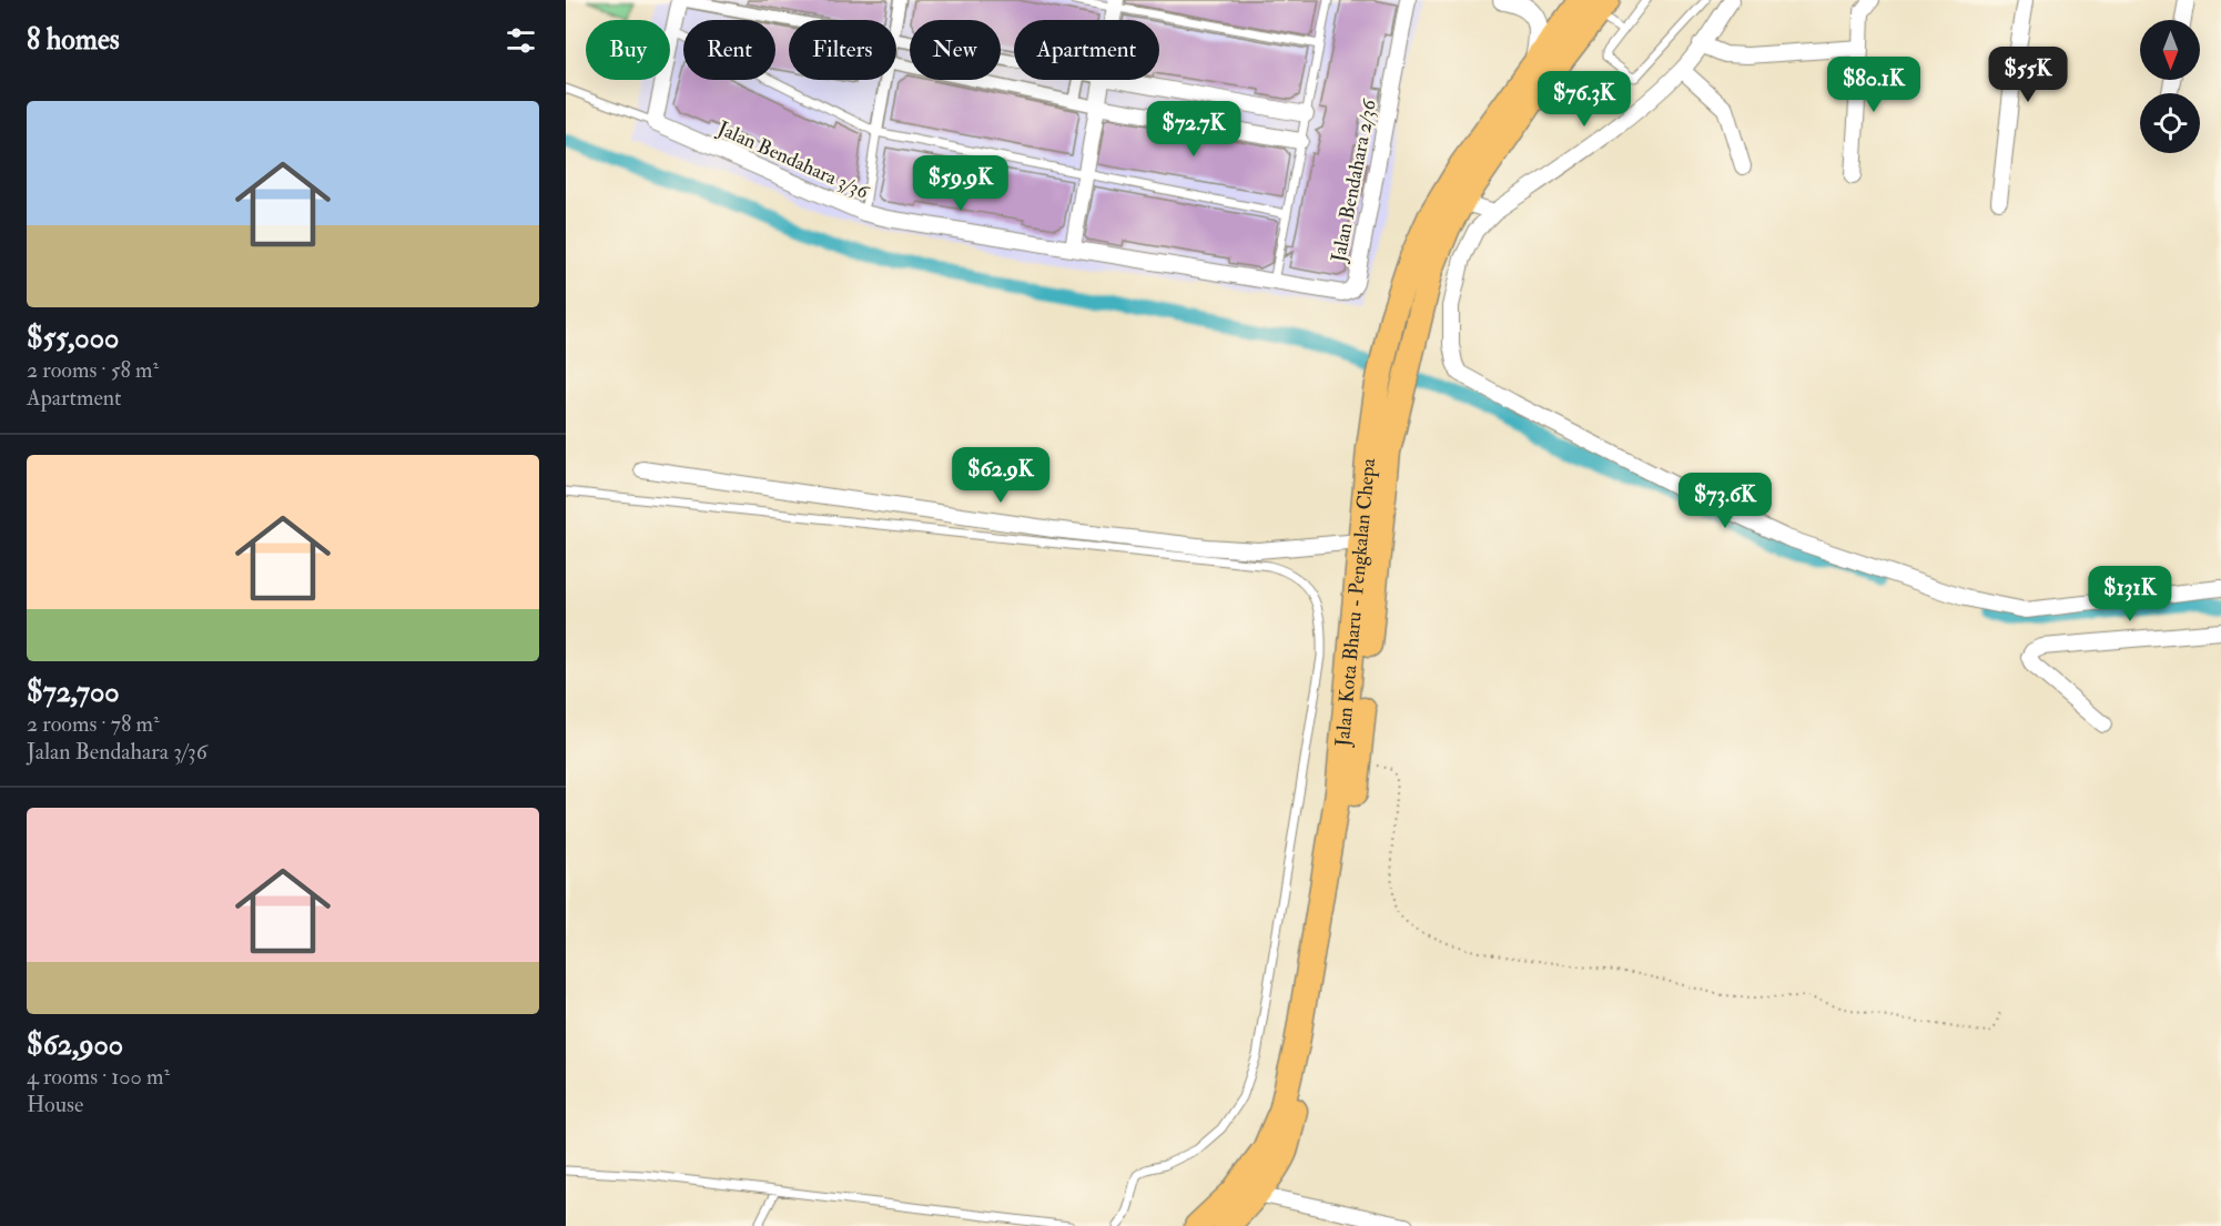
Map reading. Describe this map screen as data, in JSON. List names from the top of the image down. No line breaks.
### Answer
{"streets":{"main road":["Jalan Kota Bharu - Pengkalan Chepa"],"street":["Jalan Bendahara 3/36","Jalan Bendahara 2/36"]},"crossings":[["Jalan Bendahara 3/36","Jalan Bendahara 2/36"]],"north":"bottom","page":{"heading":"8 homes","chip":["Buy","Rent","Filters","New","Apartment"],"price":["$55K","$80.1K","$76.3K","$72.7K","$59.9K","$62.9K","$73.6K","$131K"],"list":[{"name":"$55,000","note":"2 rooms · 58 m² · Apartment"},{"name":"$72,700","note":"2 rooms · 78 m² · Jalan Bendahara 3/36"},{"name":"$62,900","note":"4 rooms · 100 m² · House"}]}}
